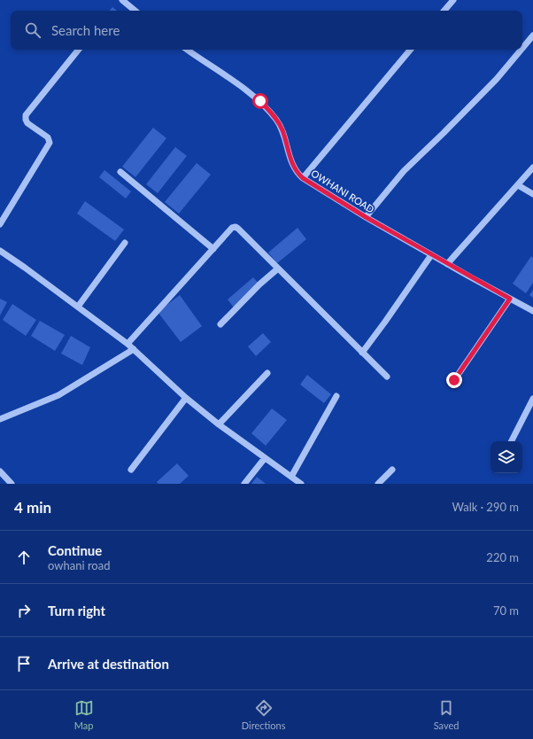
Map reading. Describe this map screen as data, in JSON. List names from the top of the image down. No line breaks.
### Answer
{"streets":{"street":["OWHANI ROAD"]},"page":{"search":"Search here","heading":["4 min","Walk · 290 m"],"list":[["Continue","owhani road","220 m"],["Turn right","70 m"],"Arrive at destination"],"nav":["Map","Directions","Saved"]}}
